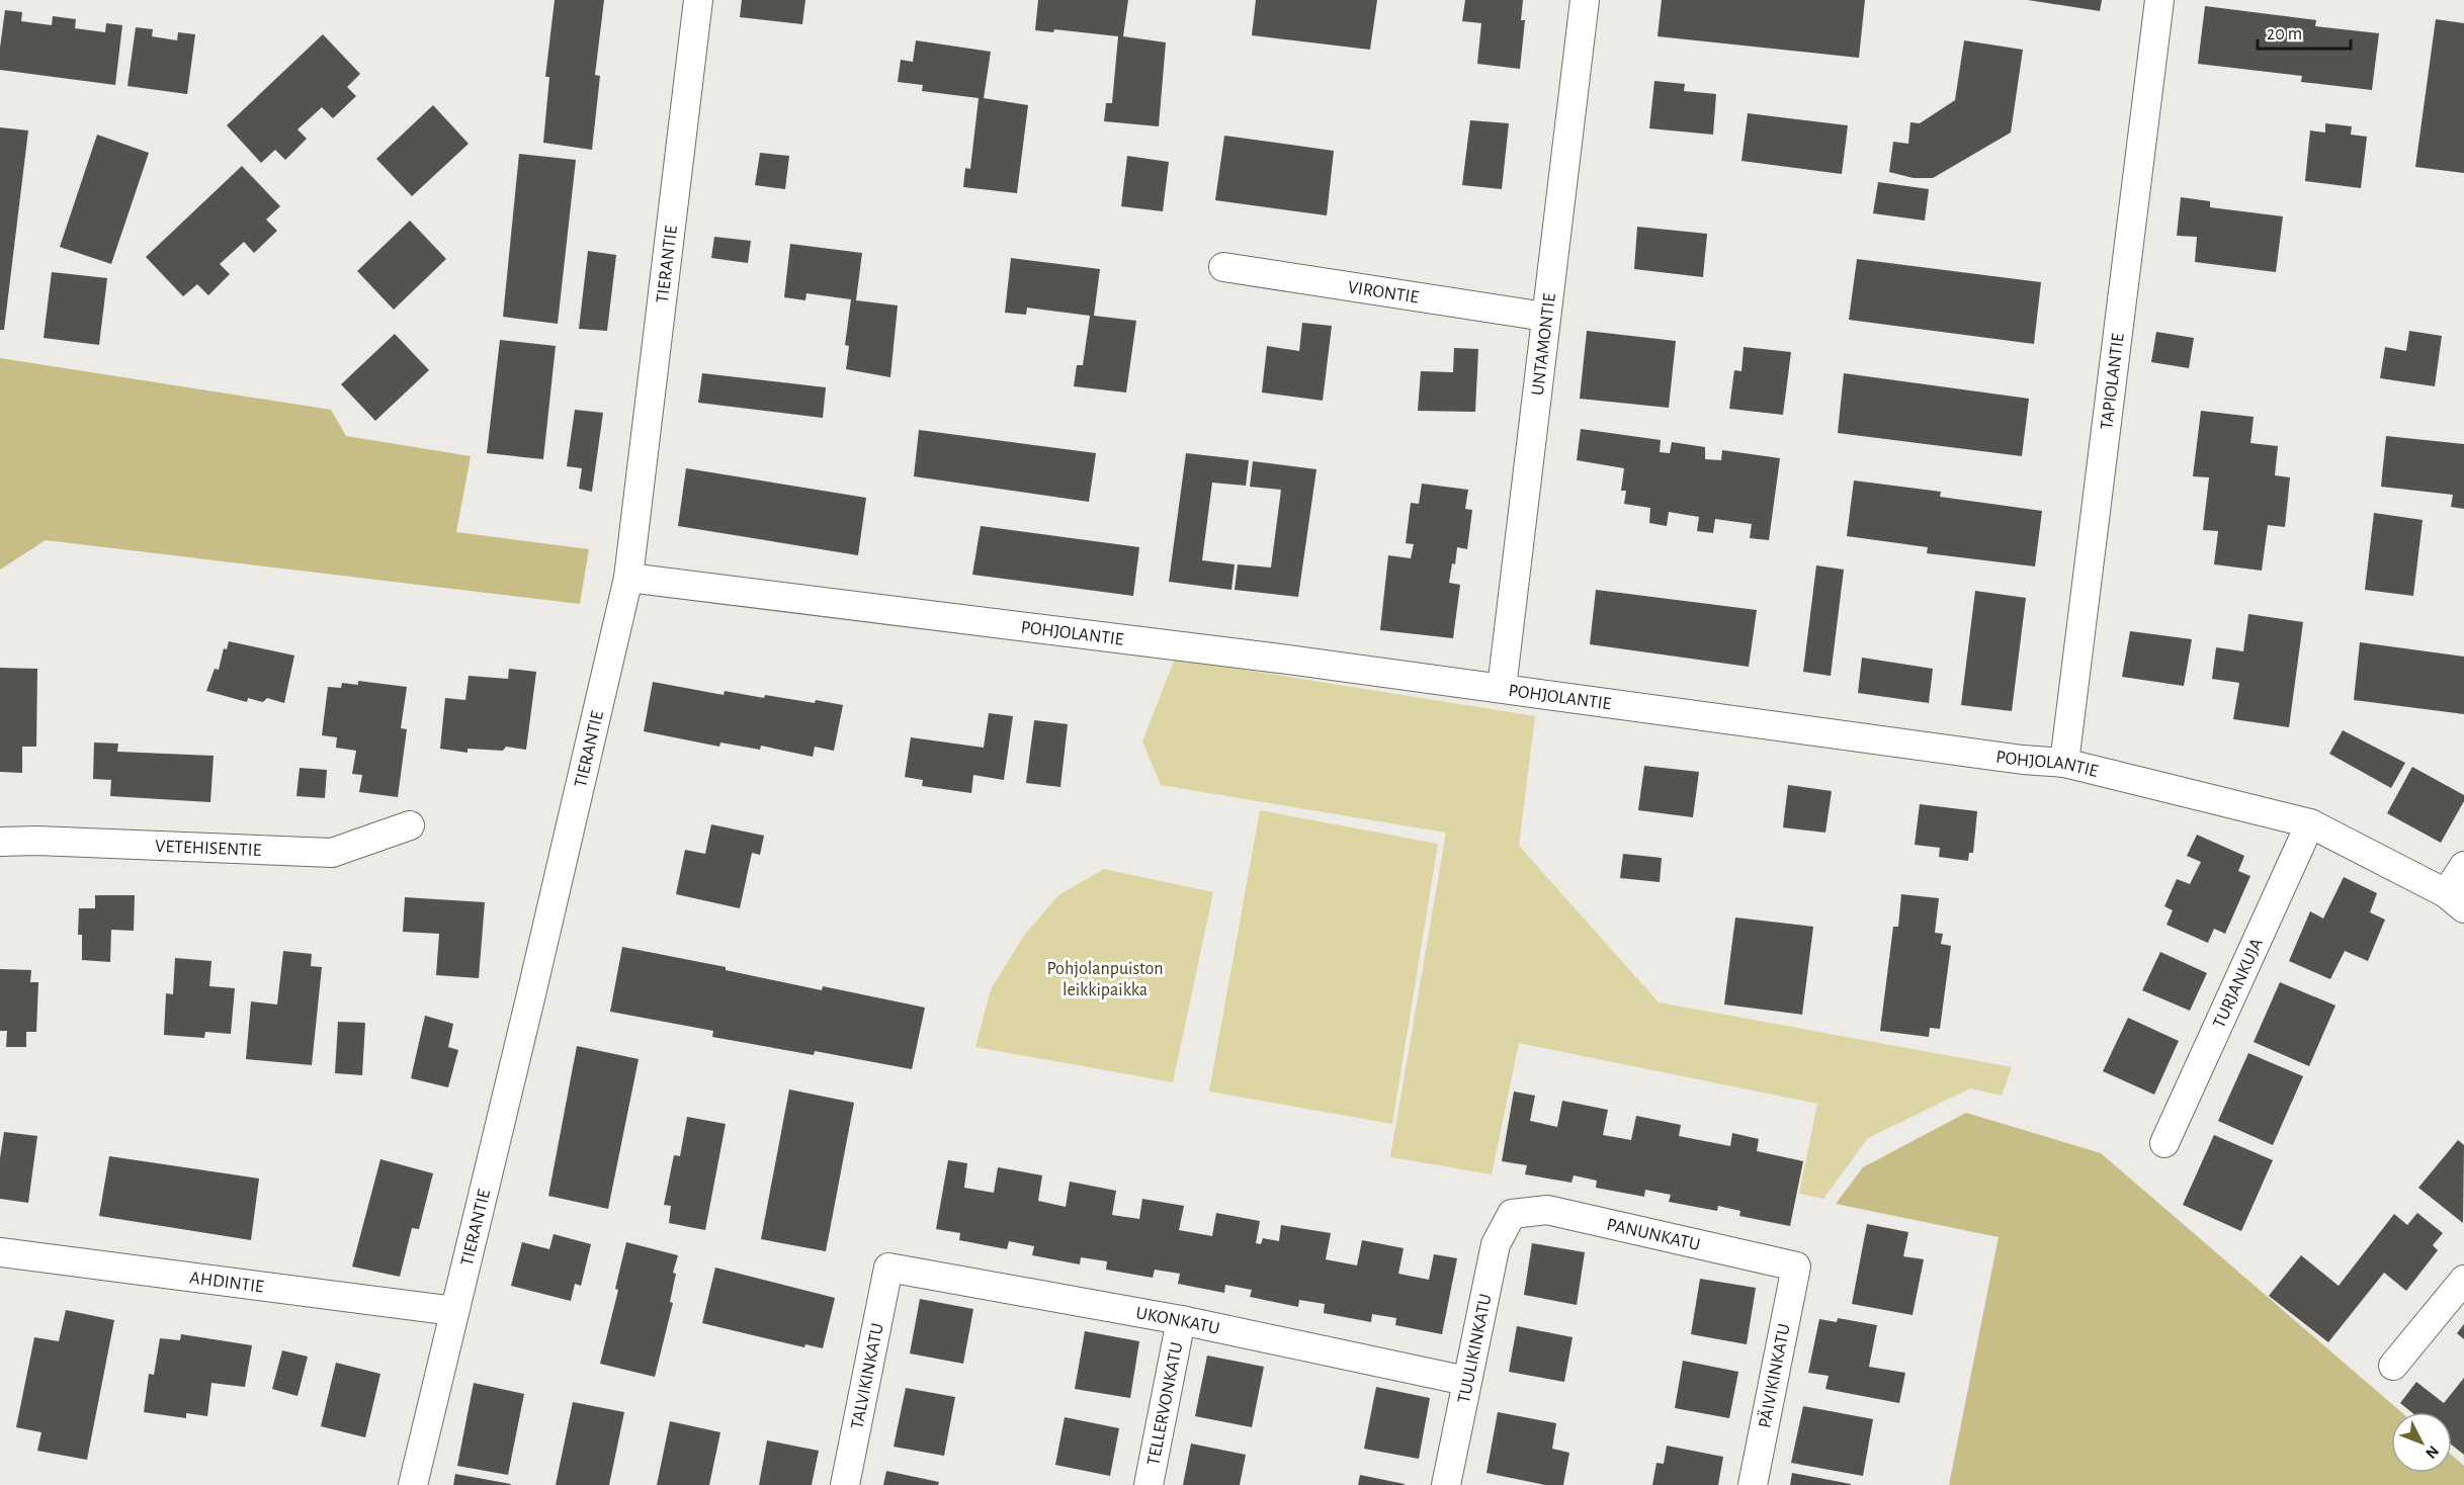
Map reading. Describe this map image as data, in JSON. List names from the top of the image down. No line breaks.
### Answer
{"streets":{"street":["TIERANTIE","VIRONTIE","UNTAMONTIE","TAPIOLANTIE","POHJOLANTIE","VETEHISENTIE","TURJANKUJA","PANUNKATU","AHDINTIE","UKONKATU","TUULIKINKATU","TALVIKINKATU","PÄIVIKINKATU","TELLERVONKATU"]},"crossings":[["TIERANTIE","POHJOLANTIE"],["TIERANTIE","AHDINTIE"],["VIRONTIE","UNTAMONTIE"],["UNTAMONTIE","POHJOLANTIE"],["TAPIOLANTIE","POHJOLANTIE"],["POHJOLANTIE","TURJANKUJA"],["PANUNKATU","TUULIKINKATU"],["PANUNKATU","PÄIVIKINKATU"],["UKONKATU","TUULIKINKATU"],["UKONKATU","TALVIKINKATU"],["UKONKATU","TELLERVONKATU"]],"parks":["Pohjolanpuiston leikkipaikka"],"scale_bar":"20 m","north":"bottom right"}
